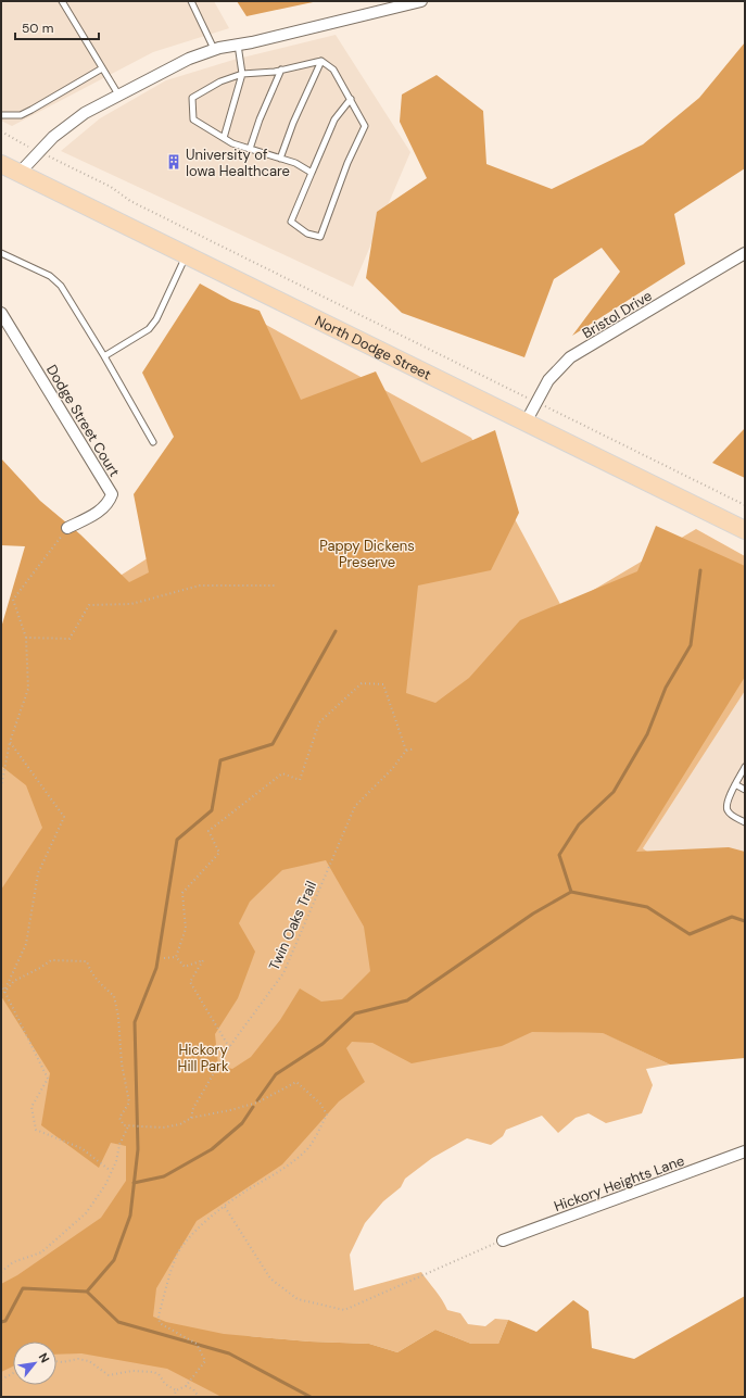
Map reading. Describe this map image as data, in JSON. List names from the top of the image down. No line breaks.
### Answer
{"streets":{"main road":["North Dodge Street"],"street":["Bristol Drive","Dodge Street Court","Hickory Heights Lane"],"path":["Twin Oaks Trail"]},"crossings":[["Bristol Drive","North Dodge Street"]],"parks":["Pappy Dickens Preserve","Hickory Hill Park"],"places":{"building":["University of Iowa Healthcare"]},"scale_bar":"50 m","north":"top right"}
